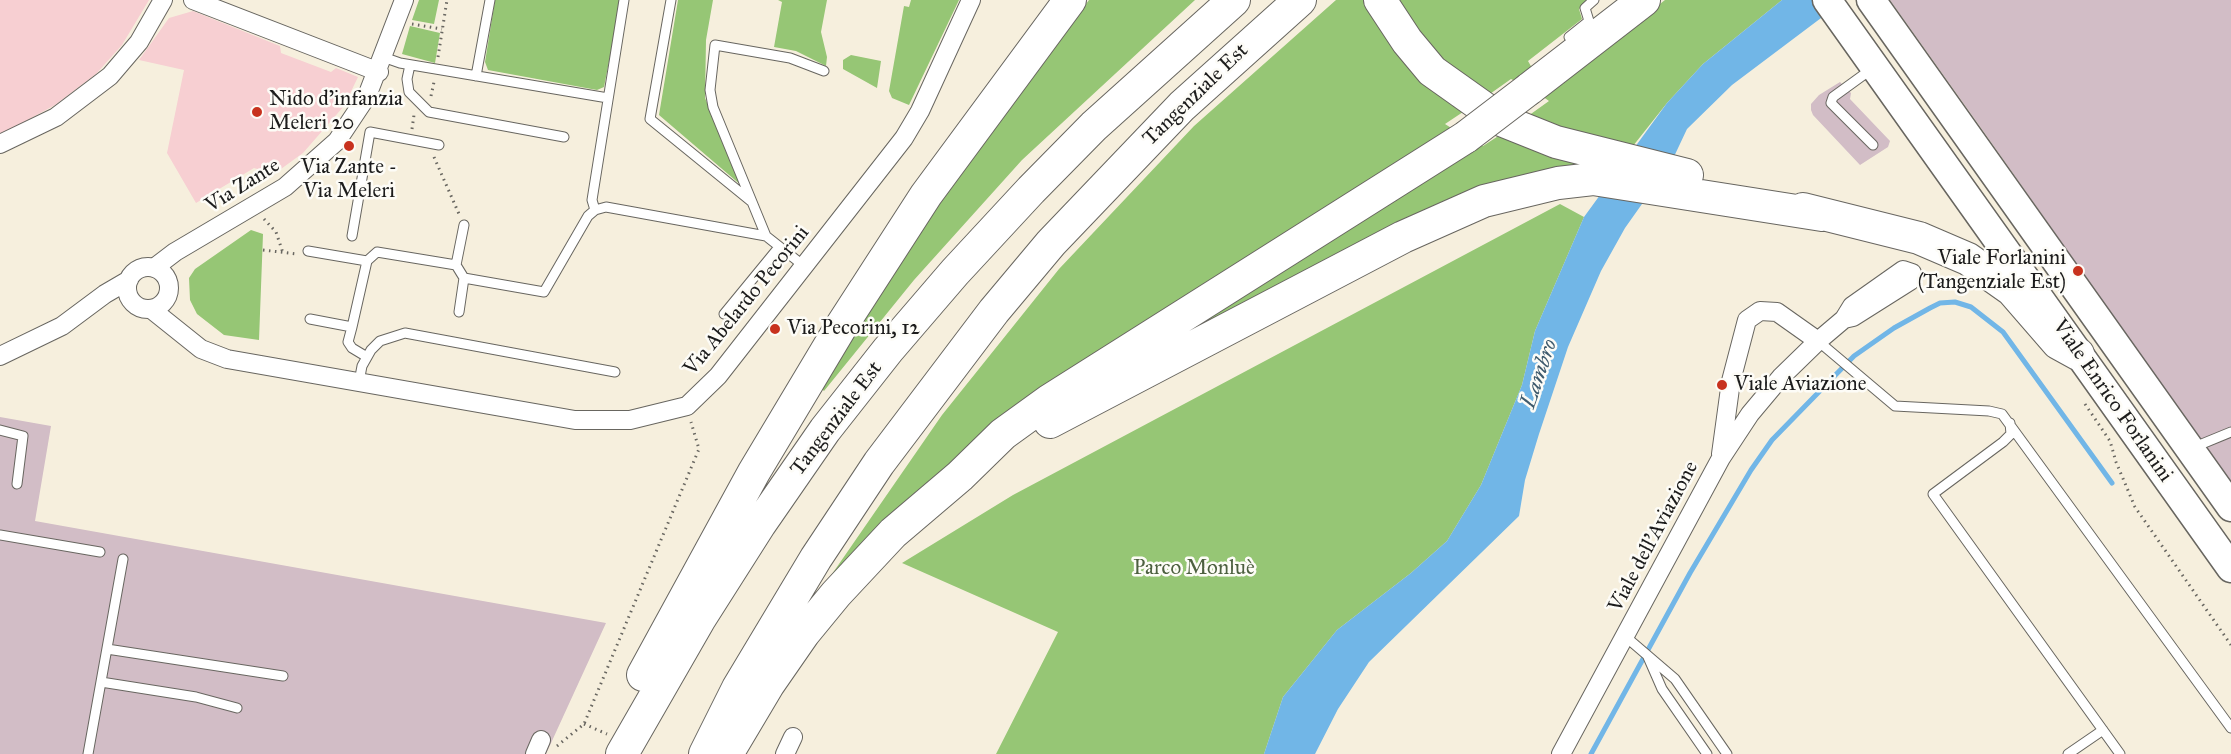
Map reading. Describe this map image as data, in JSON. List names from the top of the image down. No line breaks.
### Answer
{"streets":{"highway":["Tangenziale Est"],"main road":["Viale Enrico Forlanini"],"street":["Via Zante","Via Abelardo Pecorini","Viale dell'Aviazione"]},"crossings":[["Via Zante","Via Abelardo Pecorini"]],"water":["Lambro"],"parks":["Parco Monluè"],"places":["Nido d'infanzia Meleri 20","Via Zante - Via Meleri","Viale Forlanini (Tangenziale Est)","Via Pecorini, 12","Viale Aviazione"]}
